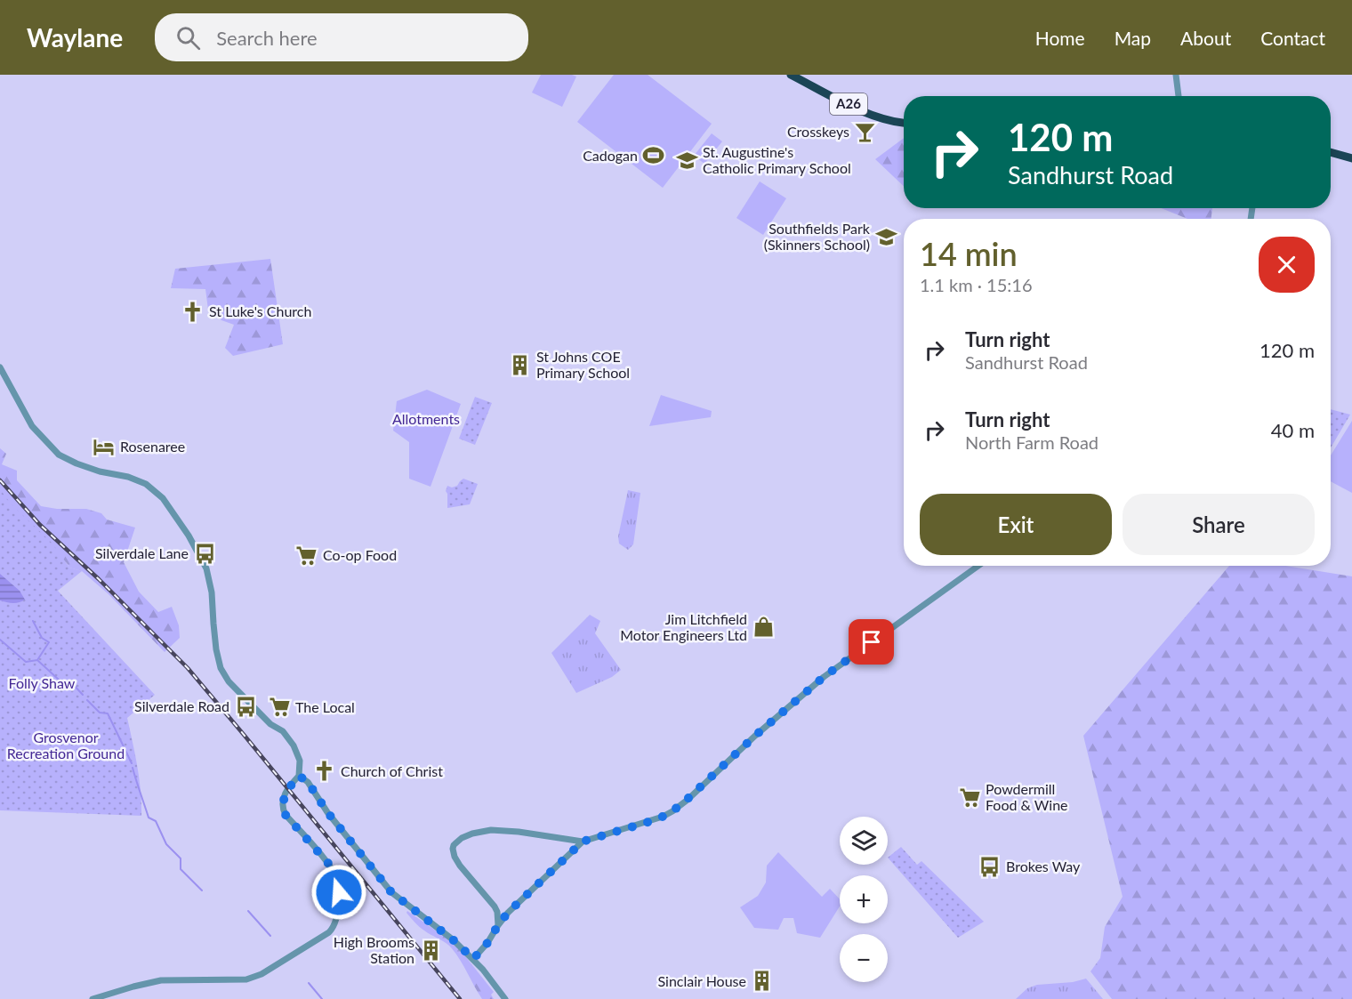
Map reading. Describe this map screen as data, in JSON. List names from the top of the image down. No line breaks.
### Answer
{"streets":{"highway":["A26"]},"parks":["Allotments","Folly Shaw","Grosvenor Recreation Ground"],"places":{"bar":["Crosskeys"],"sports":["Cadogan"],"school or university":["St. Augustine's Catholic Primary School","Southfields Park (Skinners School)"],"church":["St Luke's Church","Church of Christ"],"building":["St Johns COE Primary School","High Brooms Station","Sinclair House"],"hotel":["Rosenaree"],"bus stop":["Silverdale Lane","Silverdale Road","Brokes Way"],"supermarket":["Co-op Food","The Local","Powdermill Food & Wine"],"shop":["Jim Litchfield Motor Engineers Ltd"]},"page":{"header":"Waylane","search":"Search here","nav":["Home","Map","About","Contact"],"turn":["120 m","Sandhurst Road"],"heading":["14 min","1.1 km · 15:16"],"list":[{"name":"Turn right","note":"Sandhurst Road","value":"120 m"},{"name":"Turn right","note":"North Farm Road","value":"40 m"}],"buttons":["Exit","Share"],"map_buttons":["+","−"]}}
